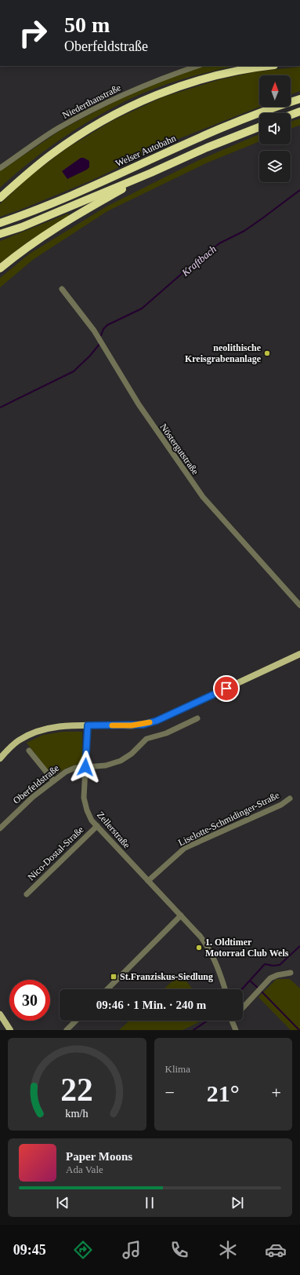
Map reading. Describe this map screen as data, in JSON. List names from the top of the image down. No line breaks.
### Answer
{"streets":{"highway":["Welser Autobahn"],"street":["Niederthanstraße","Nöstergutstraße","Oberfeldstraße","Liselotte-Schmidinger-Straße","Zellerstraße","Nico-Dostal-Straße"]},"crossings":[["Oberfeldstraße","Zellerstraße"],["Liselotte-Schmidinger-Straße","Zellerstraße"],["Zellerstraße","Nico-Dostal-Straße"]],"water":["Kraftbach"],"places":{"other":["neolithische Kreisgrabenanlage","1. Oldtimer Motorrad Club Wels"],"transit":["St.Franziskus-Siedlung"]},"north":"top","page":{"turn":["50 m","Oberfeldstraße"],"limit":"30","trip":"09:46 · 1 Min. · 240 m","tile":"Klima","heat":["−","21°","+"],"song":["Paper Moons","Ada Vale"],"tabs":"09:45","gauge":["22","km/h"]}}
